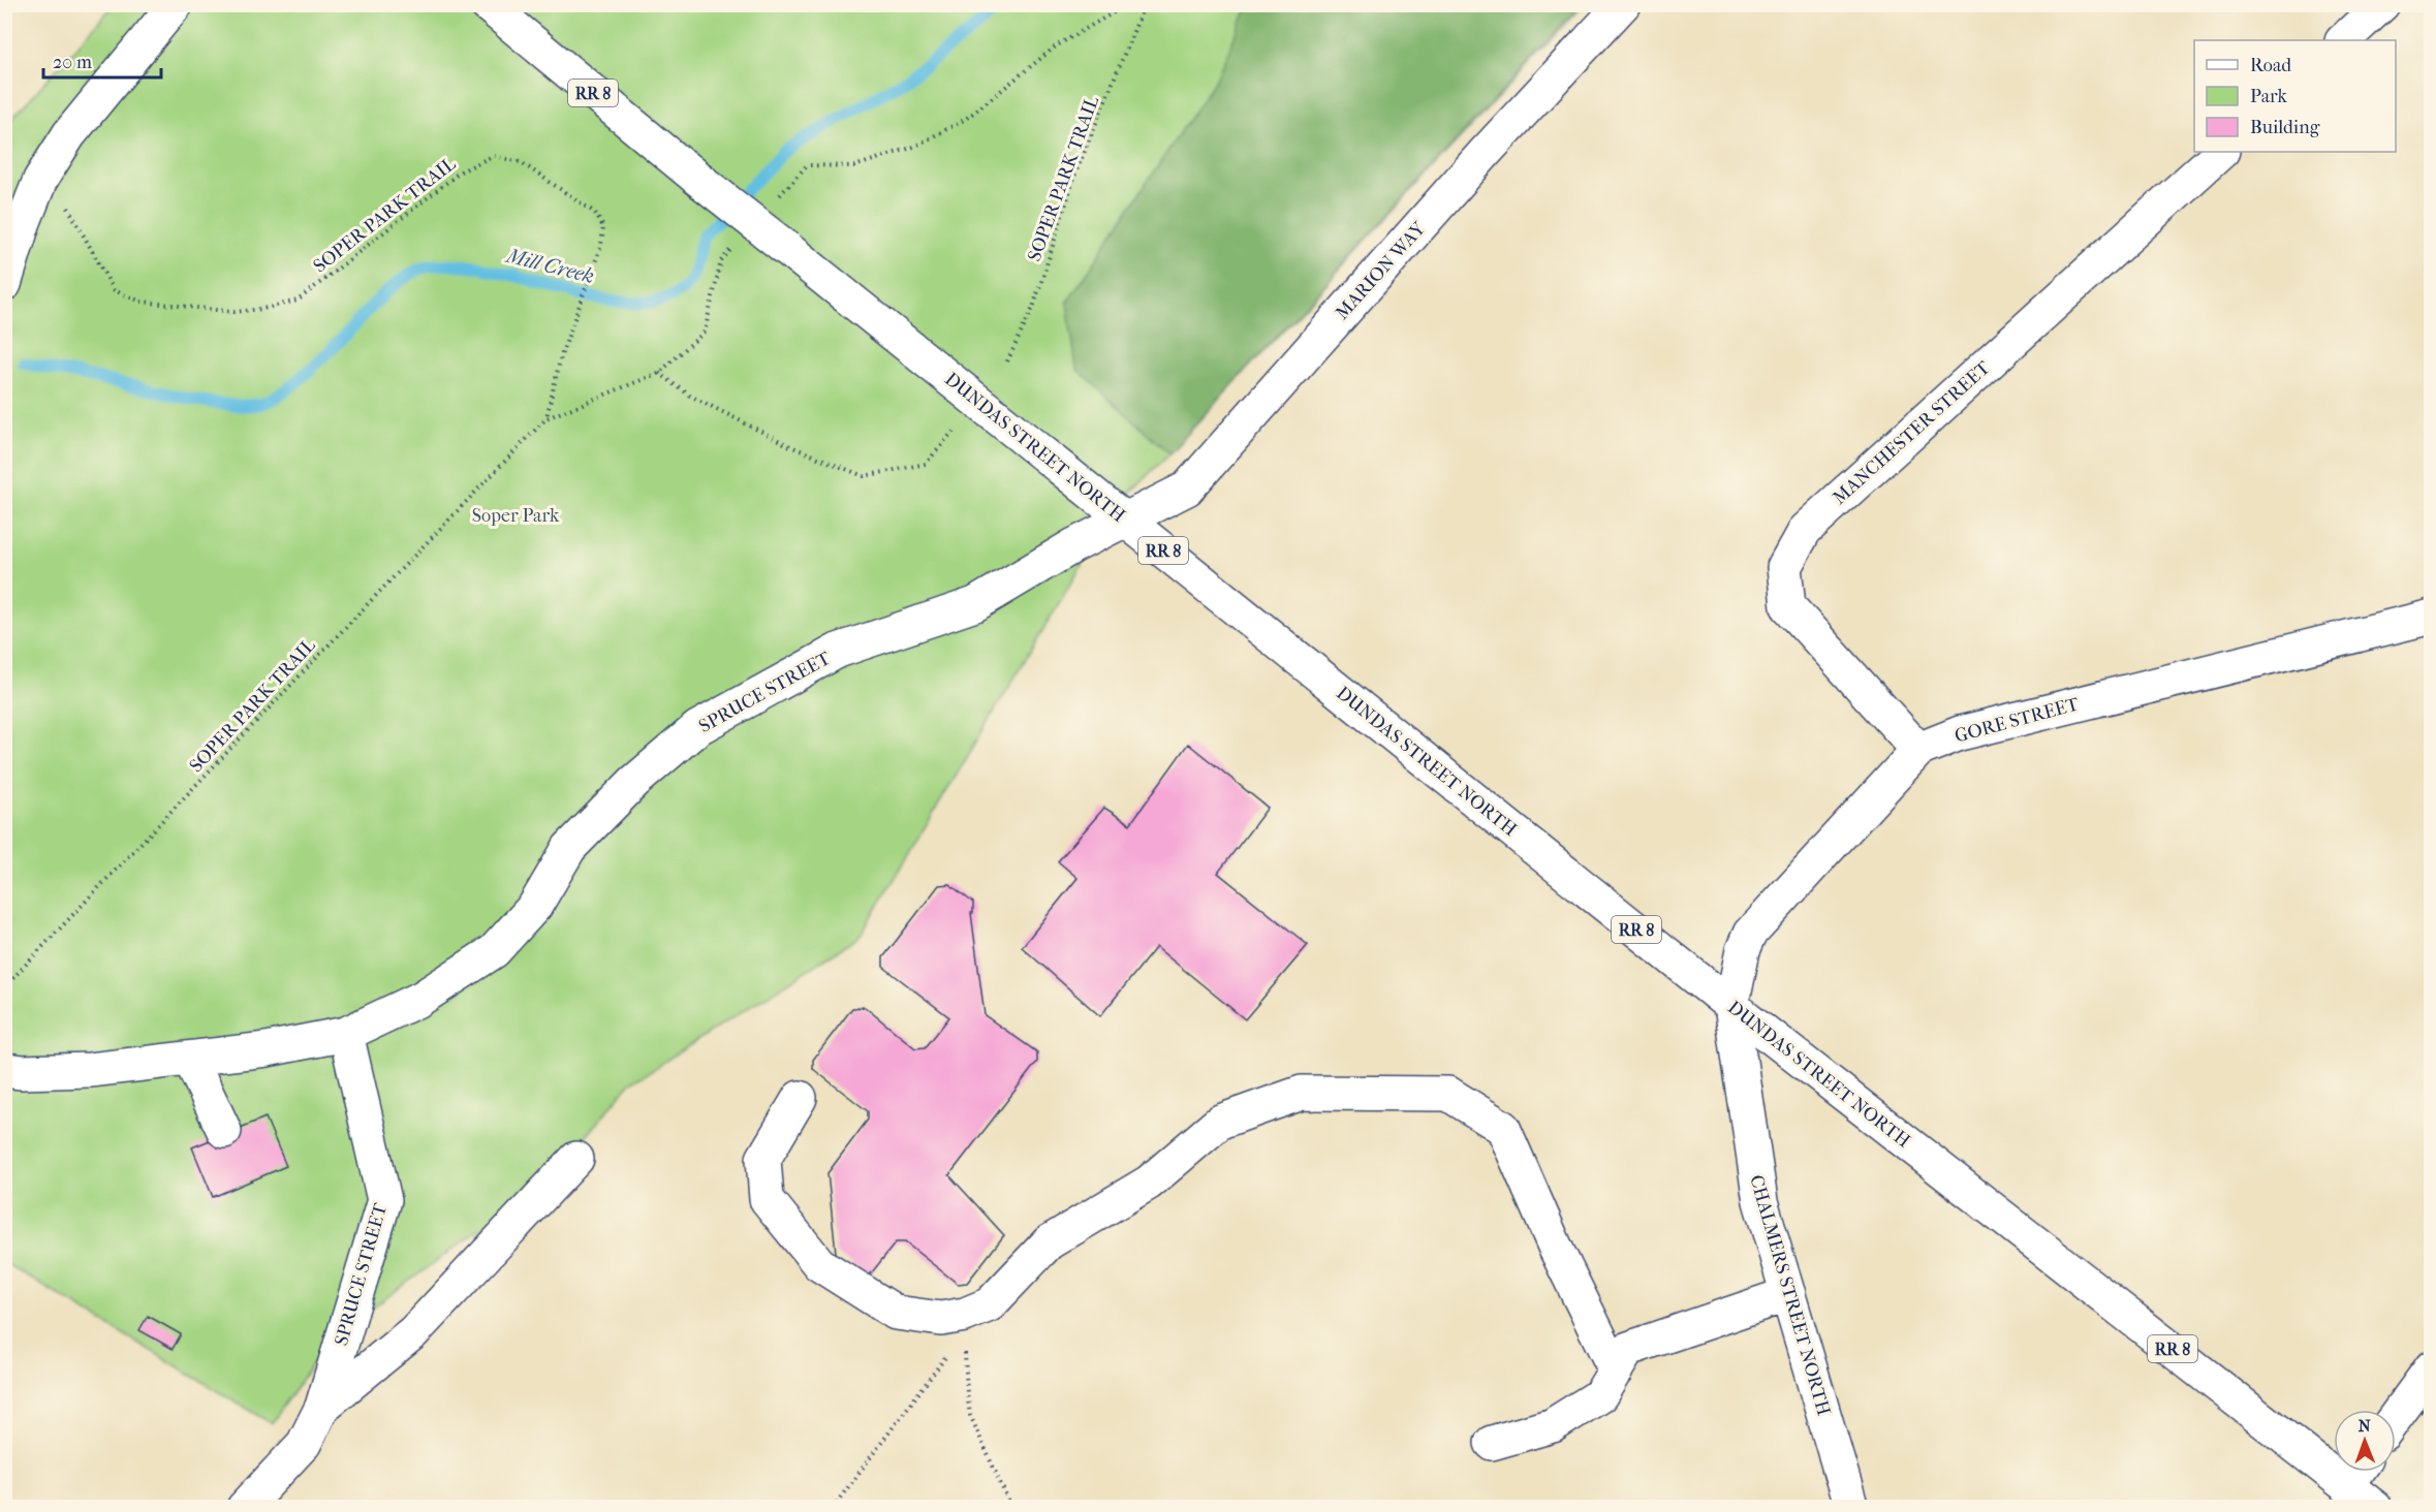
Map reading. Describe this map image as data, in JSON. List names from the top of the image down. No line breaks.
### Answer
{"streets":{"street":["RR 8","MARION WAY","MANCHESTER STREET","DUNDAS STREET NORTH","SPRUCE STREET","GORE STREET","CHALMERS STREET NORTH"],"path":["SOPER PARK TRAIL"]},"crossings":[["MARION WAY","DUNDAS STREET NORTH"],["MARION WAY","SPRUCE STREET"],["MANCHESTER STREET","GORE STREET"],["DUNDAS STREET NORTH","SPRUCE STREET"],["DUNDAS STREET NORTH","GORE STREET"],["DUNDAS STREET NORTH","CHALMERS STREET NORTH"],["GORE STREET","CHALMERS STREET NORTH"]],"water":["Mill Creek"],"parks":["Soper Park"],"legend":["Road","Park","Building"],"scale_bar":"20 m","north":"top"}
